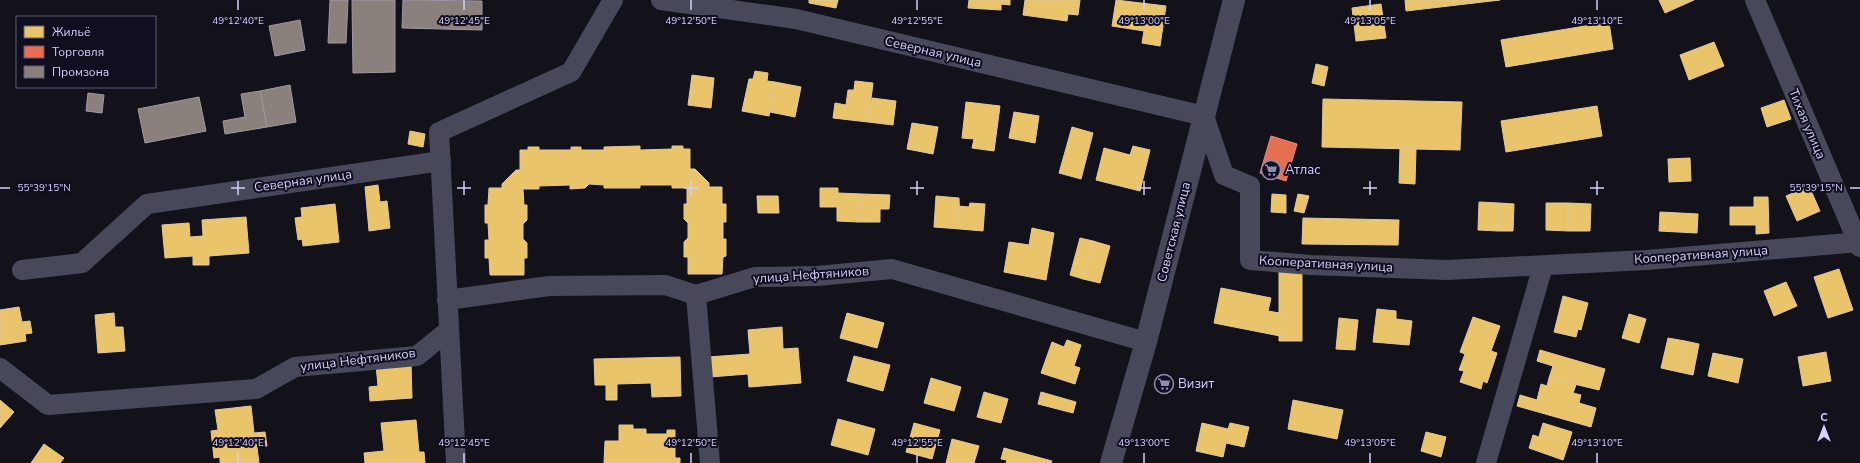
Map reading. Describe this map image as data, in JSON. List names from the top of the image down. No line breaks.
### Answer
{"streets":{"street":["Северная улица","Тихая улица","Советская улица","Кооперативная улица","улица Нефтяников"]},"crossings":[["Северная улица","Советская улица"],["Северная улица","Кооперативная улица"],["Тихая улица","Кооперативная улица"],["Советская улица","Кооперативная улица"],["Советская улица","улица Нефтяников"]],"places":{"supermarket":["Атлас","Визит"]},"legend":["Жильё","Торговля","Промзона"],"north":"top","coordinates":["49°12'40\"E","49°12'45\"E","49°12'50\"E","49°12'55\"E","49°13'00\"E","49°13'05\"E","49°13'10\"E","55°39'15\"N"]}
